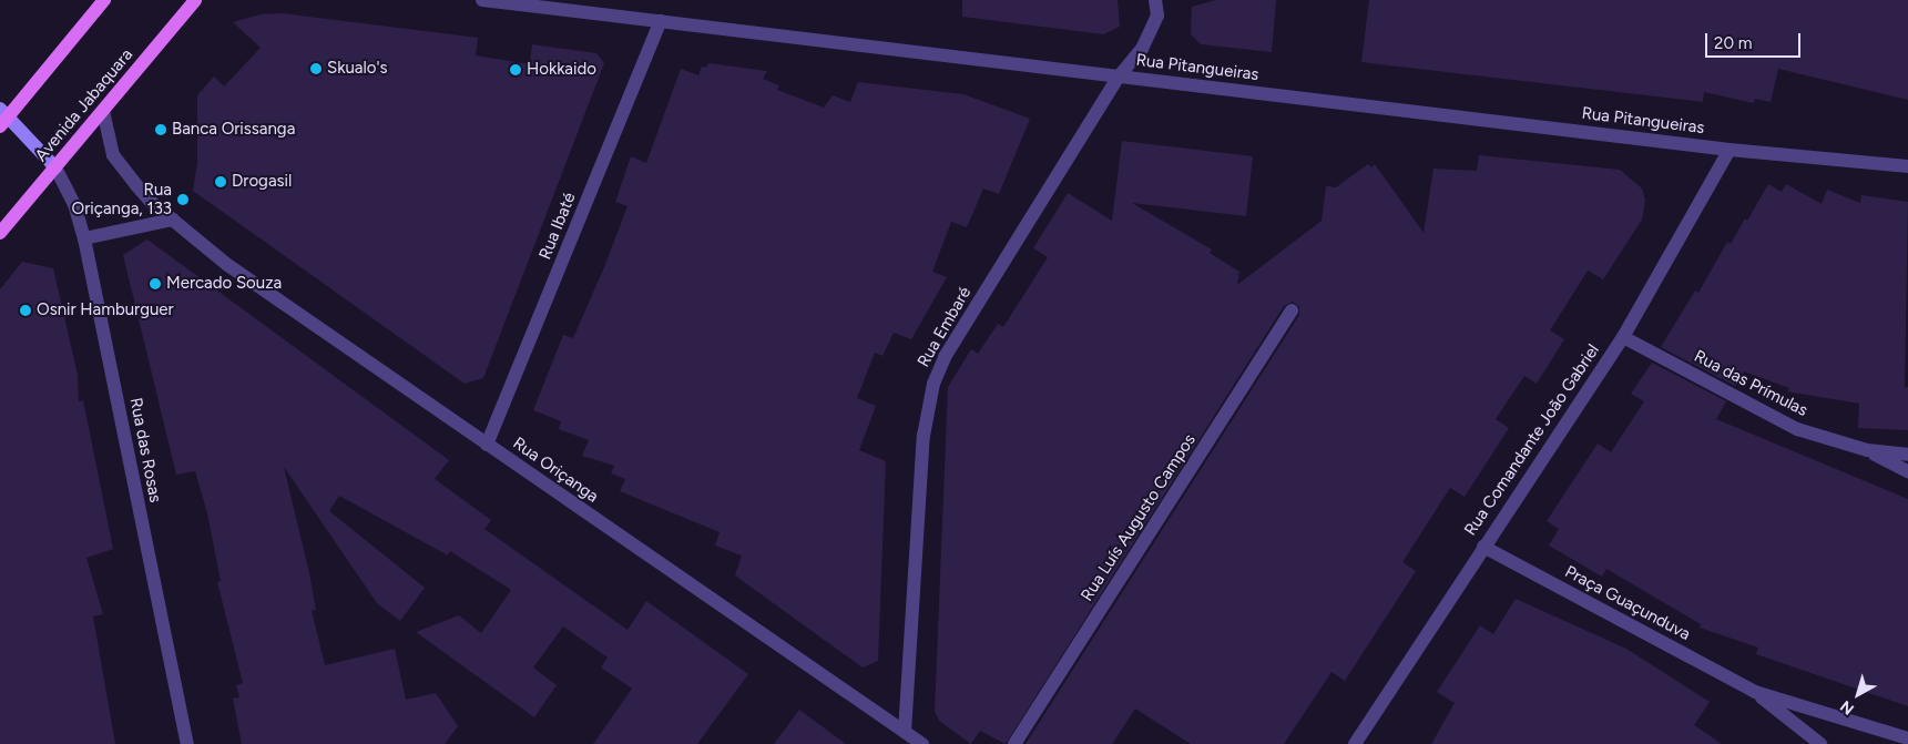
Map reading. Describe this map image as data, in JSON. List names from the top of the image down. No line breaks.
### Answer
{"streets":{"main road":["Avenida Jabaquara"],"street":["Rua Pitangueiras","Rua Ibaté","Rua Embaré","Rua das Prímulas","Rua Comandante João Gabriel","Rua das Rosas","Rua Oriçanga","Rua Luís Augusto Campos","Praça Guaçunduva"]},"crossings":[["Rua Pitangueiras","Rua Ibaté"],["Rua Pitangueiras","Rua Embaré"],["Rua Pitangueiras","Rua Comandante João Gabriel"],["Avenida Jabaquara","Rua das Rosas"],["Avenida Jabaquara","Rua Oriçanga"],["Rua Ibaté","Rua Oriçanga"],["Rua Embaré","Rua Oriçanga"],["Rua das Prímulas","Rua Comandante João Gabriel"],["Rua Comandante João Gabriel","Praça Guaçunduva"]],"places":["Skualo's","Hokkaido","Banca Orissanga","Drogasil","Rua Oriçanga, 133","Mercado Souza","Osnir Hamburguer"],"scale_bar":"20 m","north":"bottom left"}
